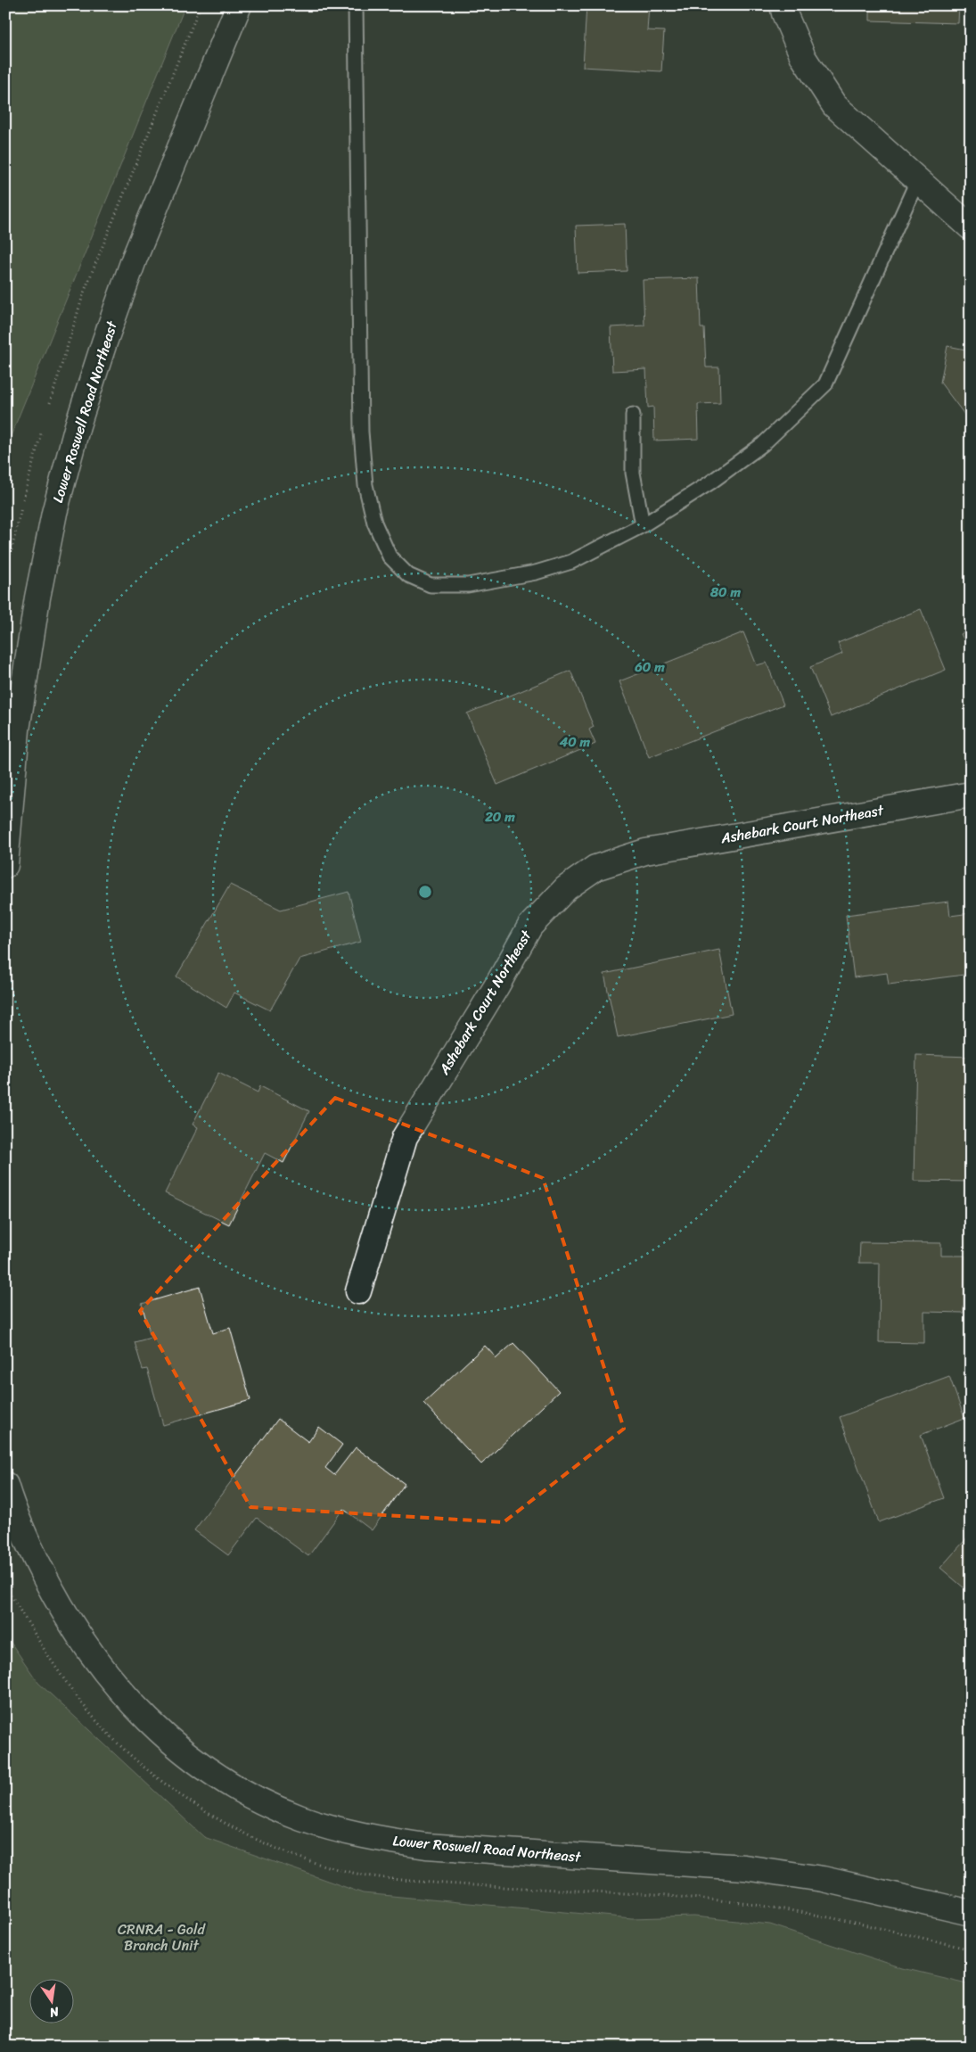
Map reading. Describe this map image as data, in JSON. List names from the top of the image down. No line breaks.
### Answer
{"streets":{"street":["Lower Roswell Road Northeast","Ashebark Court Northeast"]},"parks":["CRNRA - Gold Branch Unit"],"north":"bottom","rings":["80 m","60 m","40 m","20 m"]}
